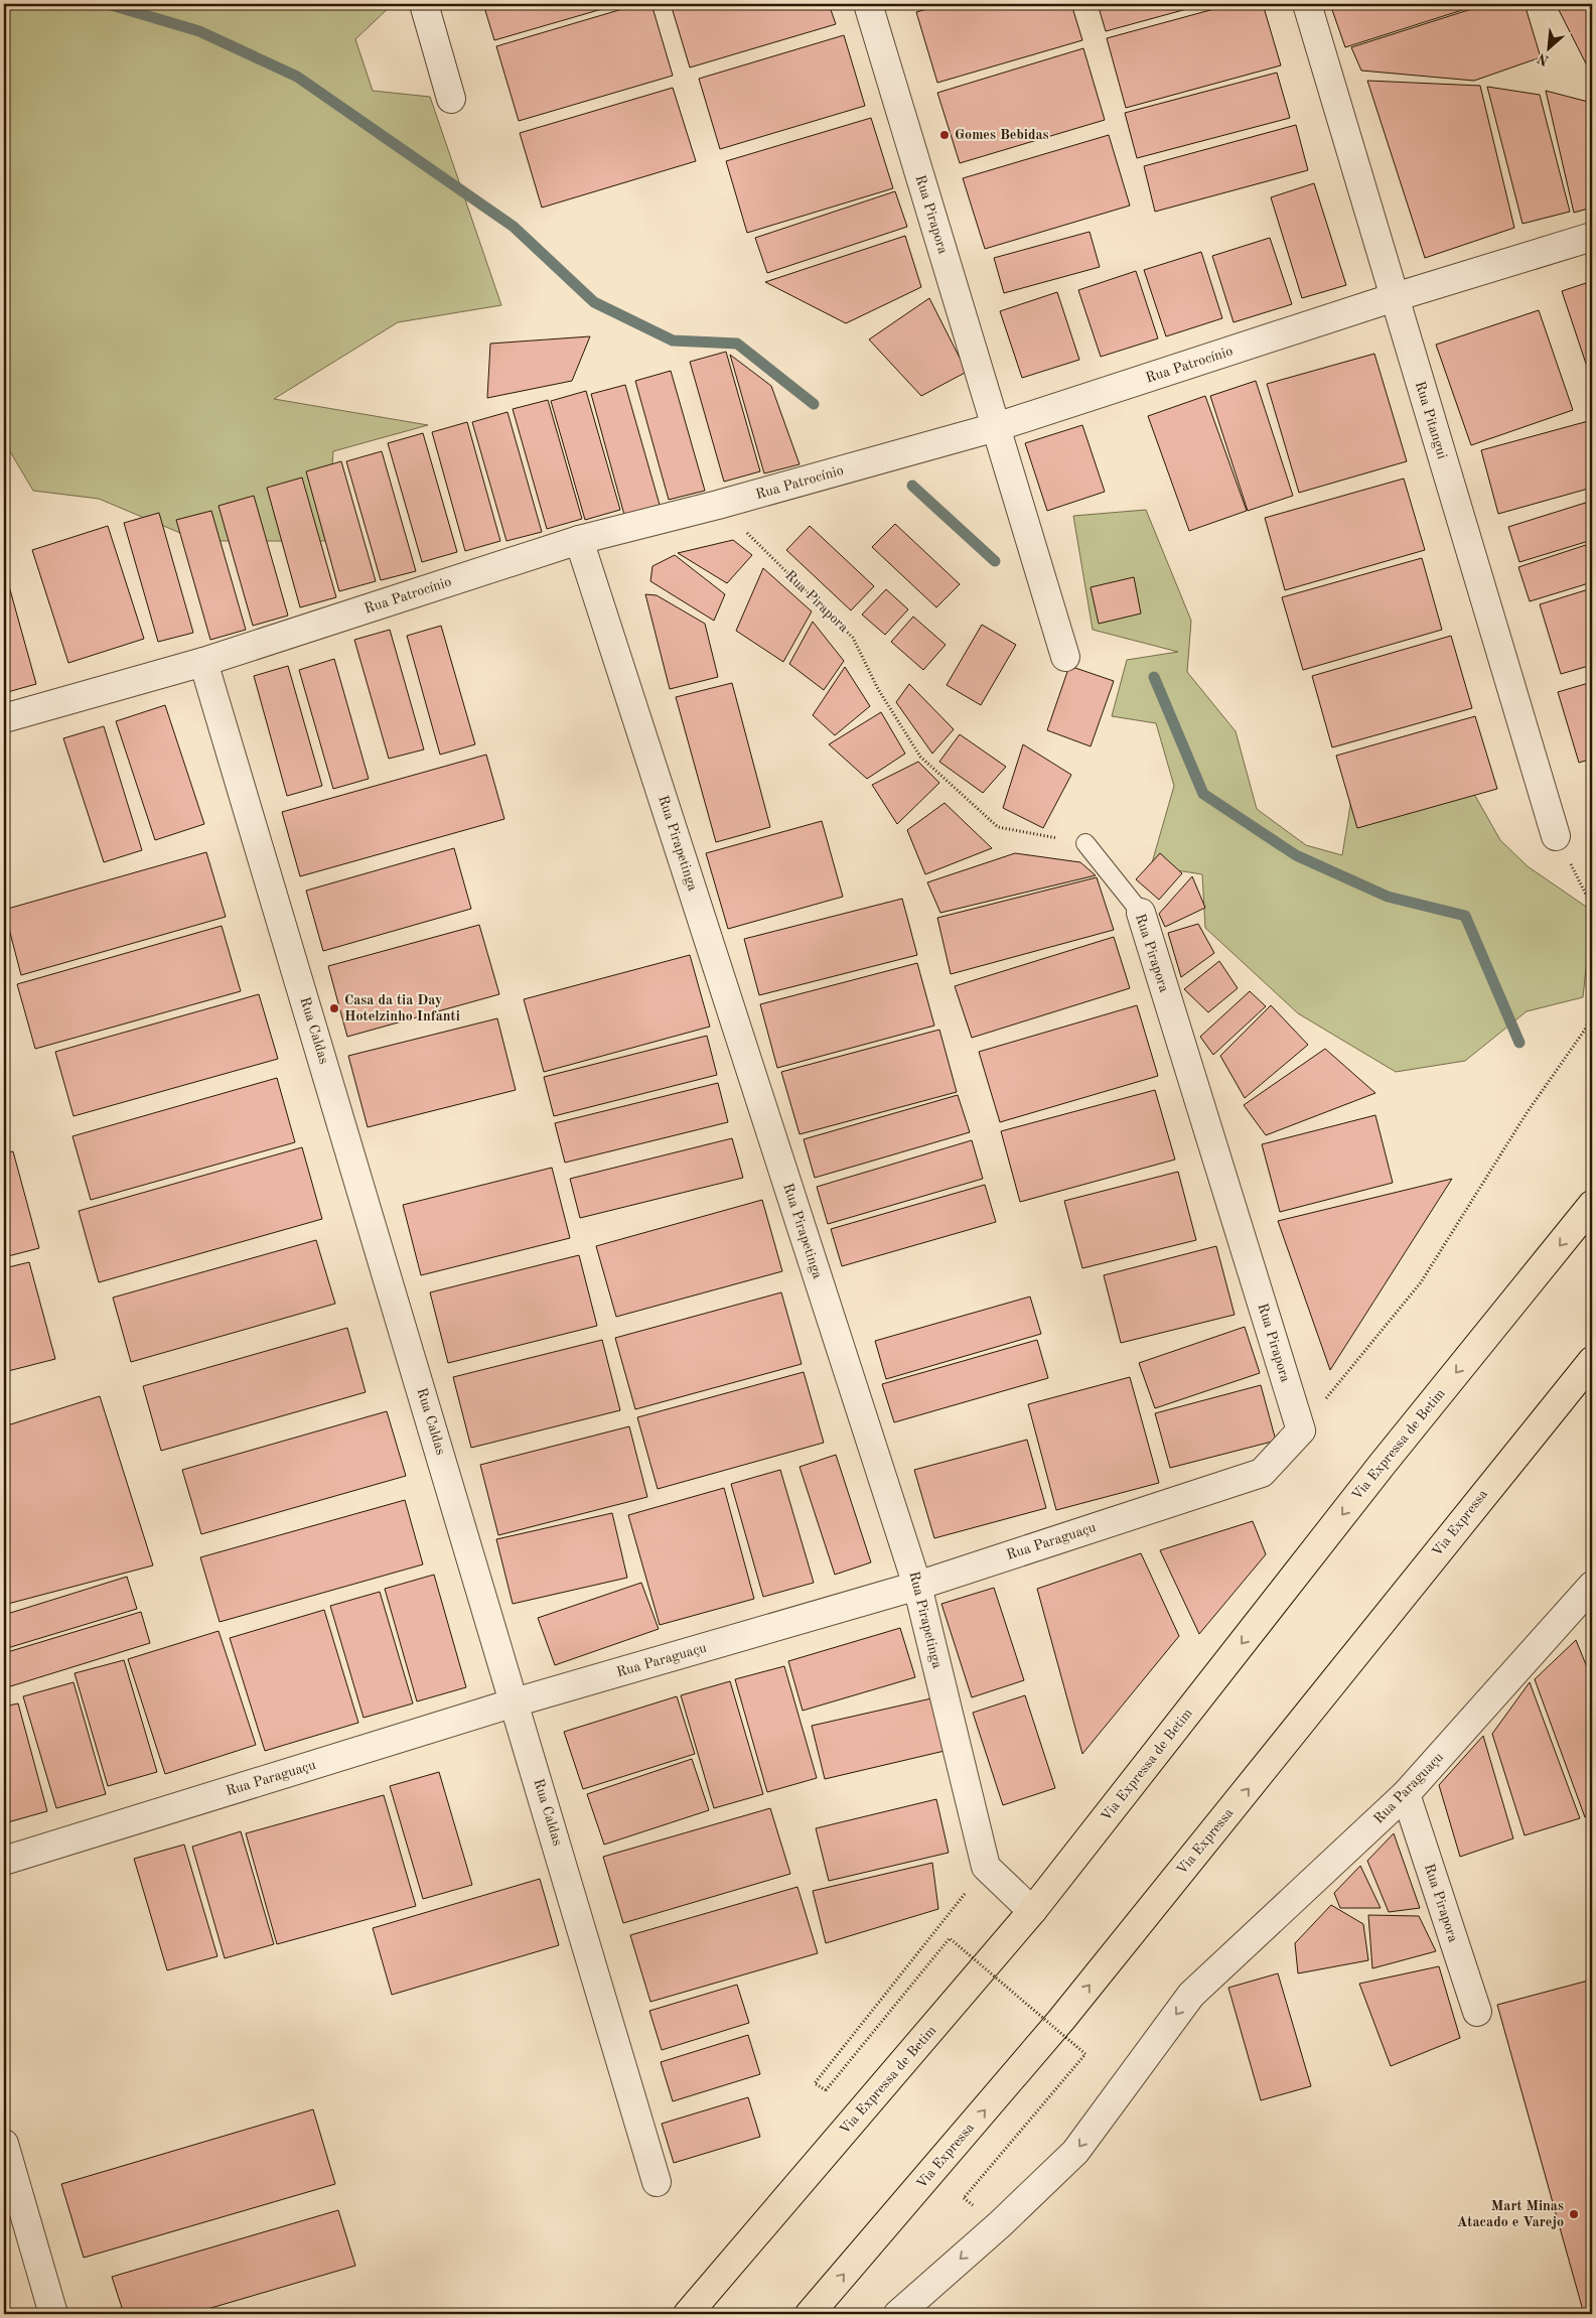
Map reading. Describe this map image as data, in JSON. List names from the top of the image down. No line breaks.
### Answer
{"streets":{"highway":["Via Expressa de Betim","Via Expressa"],"street":["Rua Pirapora","Rua Patrocínio","Rua Pitangui","Rua Pirapetinga","Rua Caldas","Rua Paraguaçu"]},"crossings":[["Rua Pirapora","Rua Patrocínio"],["Rua Pirapora","Rua Paraguaçu"],["Rua Patrocínio","Rua Pitangui"],["Rua Patrocínio","Rua Pirapetinga"],["Rua Patrocínio","Rua Caldas"],["Rua Pirapetinga","Rua Paraguaçu"],["Rua Caldas","Rua Paraguaçu"]],"one_way":["Via Expressa de Betim","Via Expressa"],"places":["Gomes Bebidas","Casa da tia Day Hotelzinho Infanti","Mart Minas Atacado e Varejo"],"north":"bottom left"}
